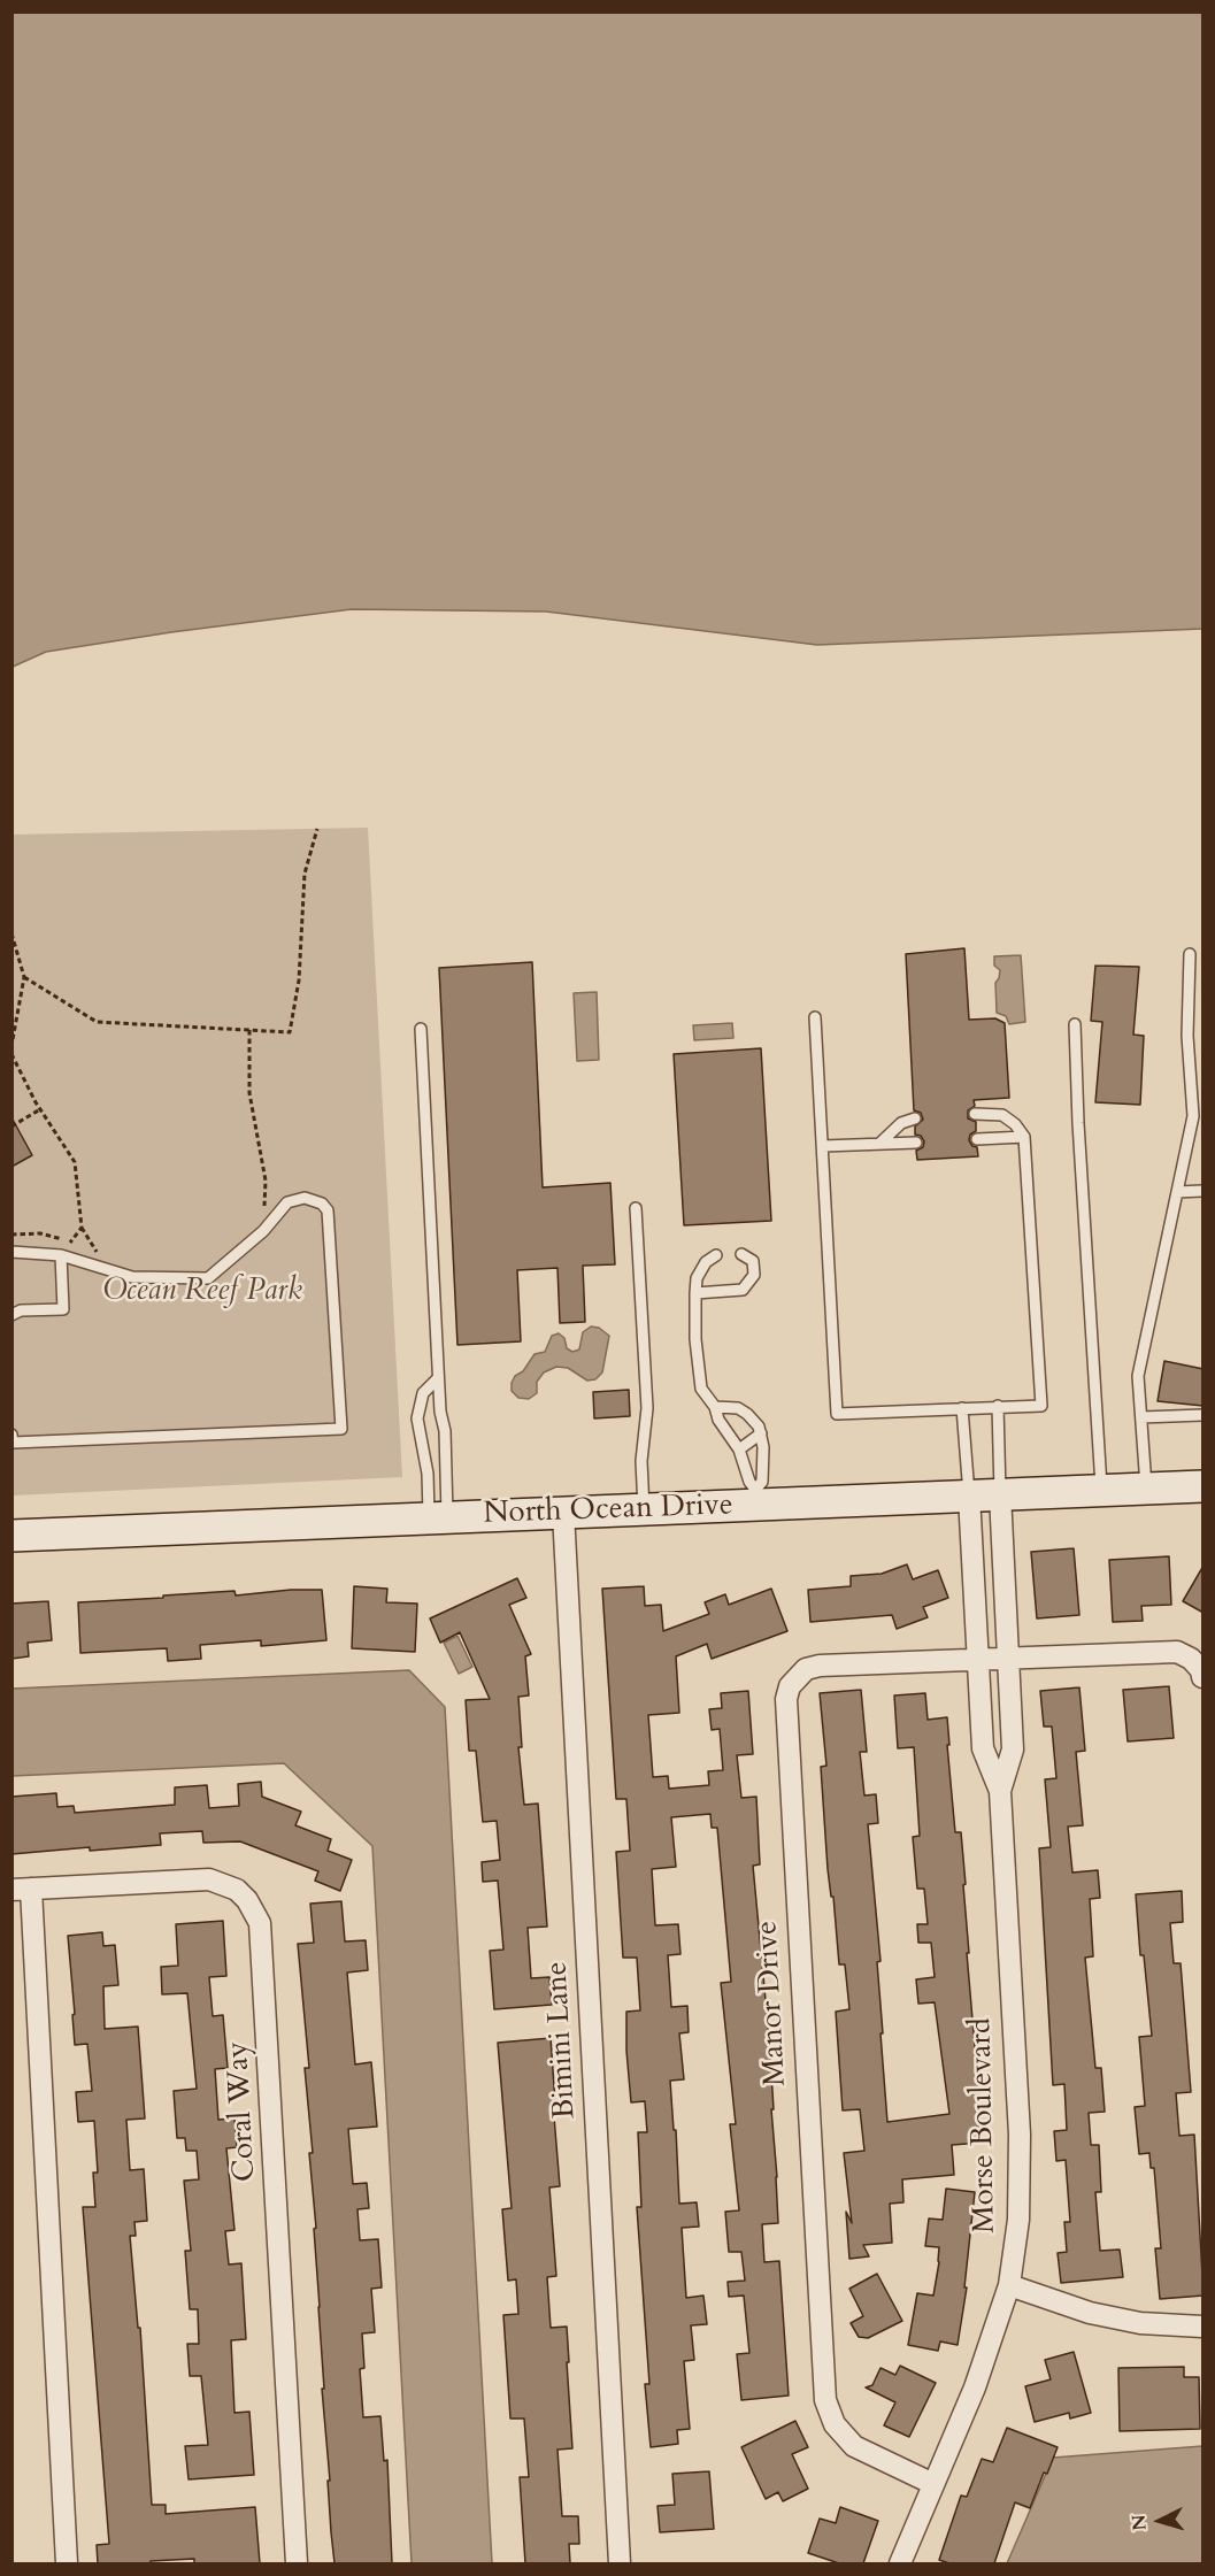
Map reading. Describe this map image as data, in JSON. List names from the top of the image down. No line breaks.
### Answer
{"streets":{"main road":["North Ocean Drive"],"street":["Manor Drive","Bimini Lane","Coral Way","Morse Boulevard"]},"crossings":[["North Ocean Drive","Bimini Lane"],["North Ocean Drive","Morse Boulevard"],["Manor Drive","Morse Boulevard"]],"parks":["Ocean Reef Park"],"north":"left"}
